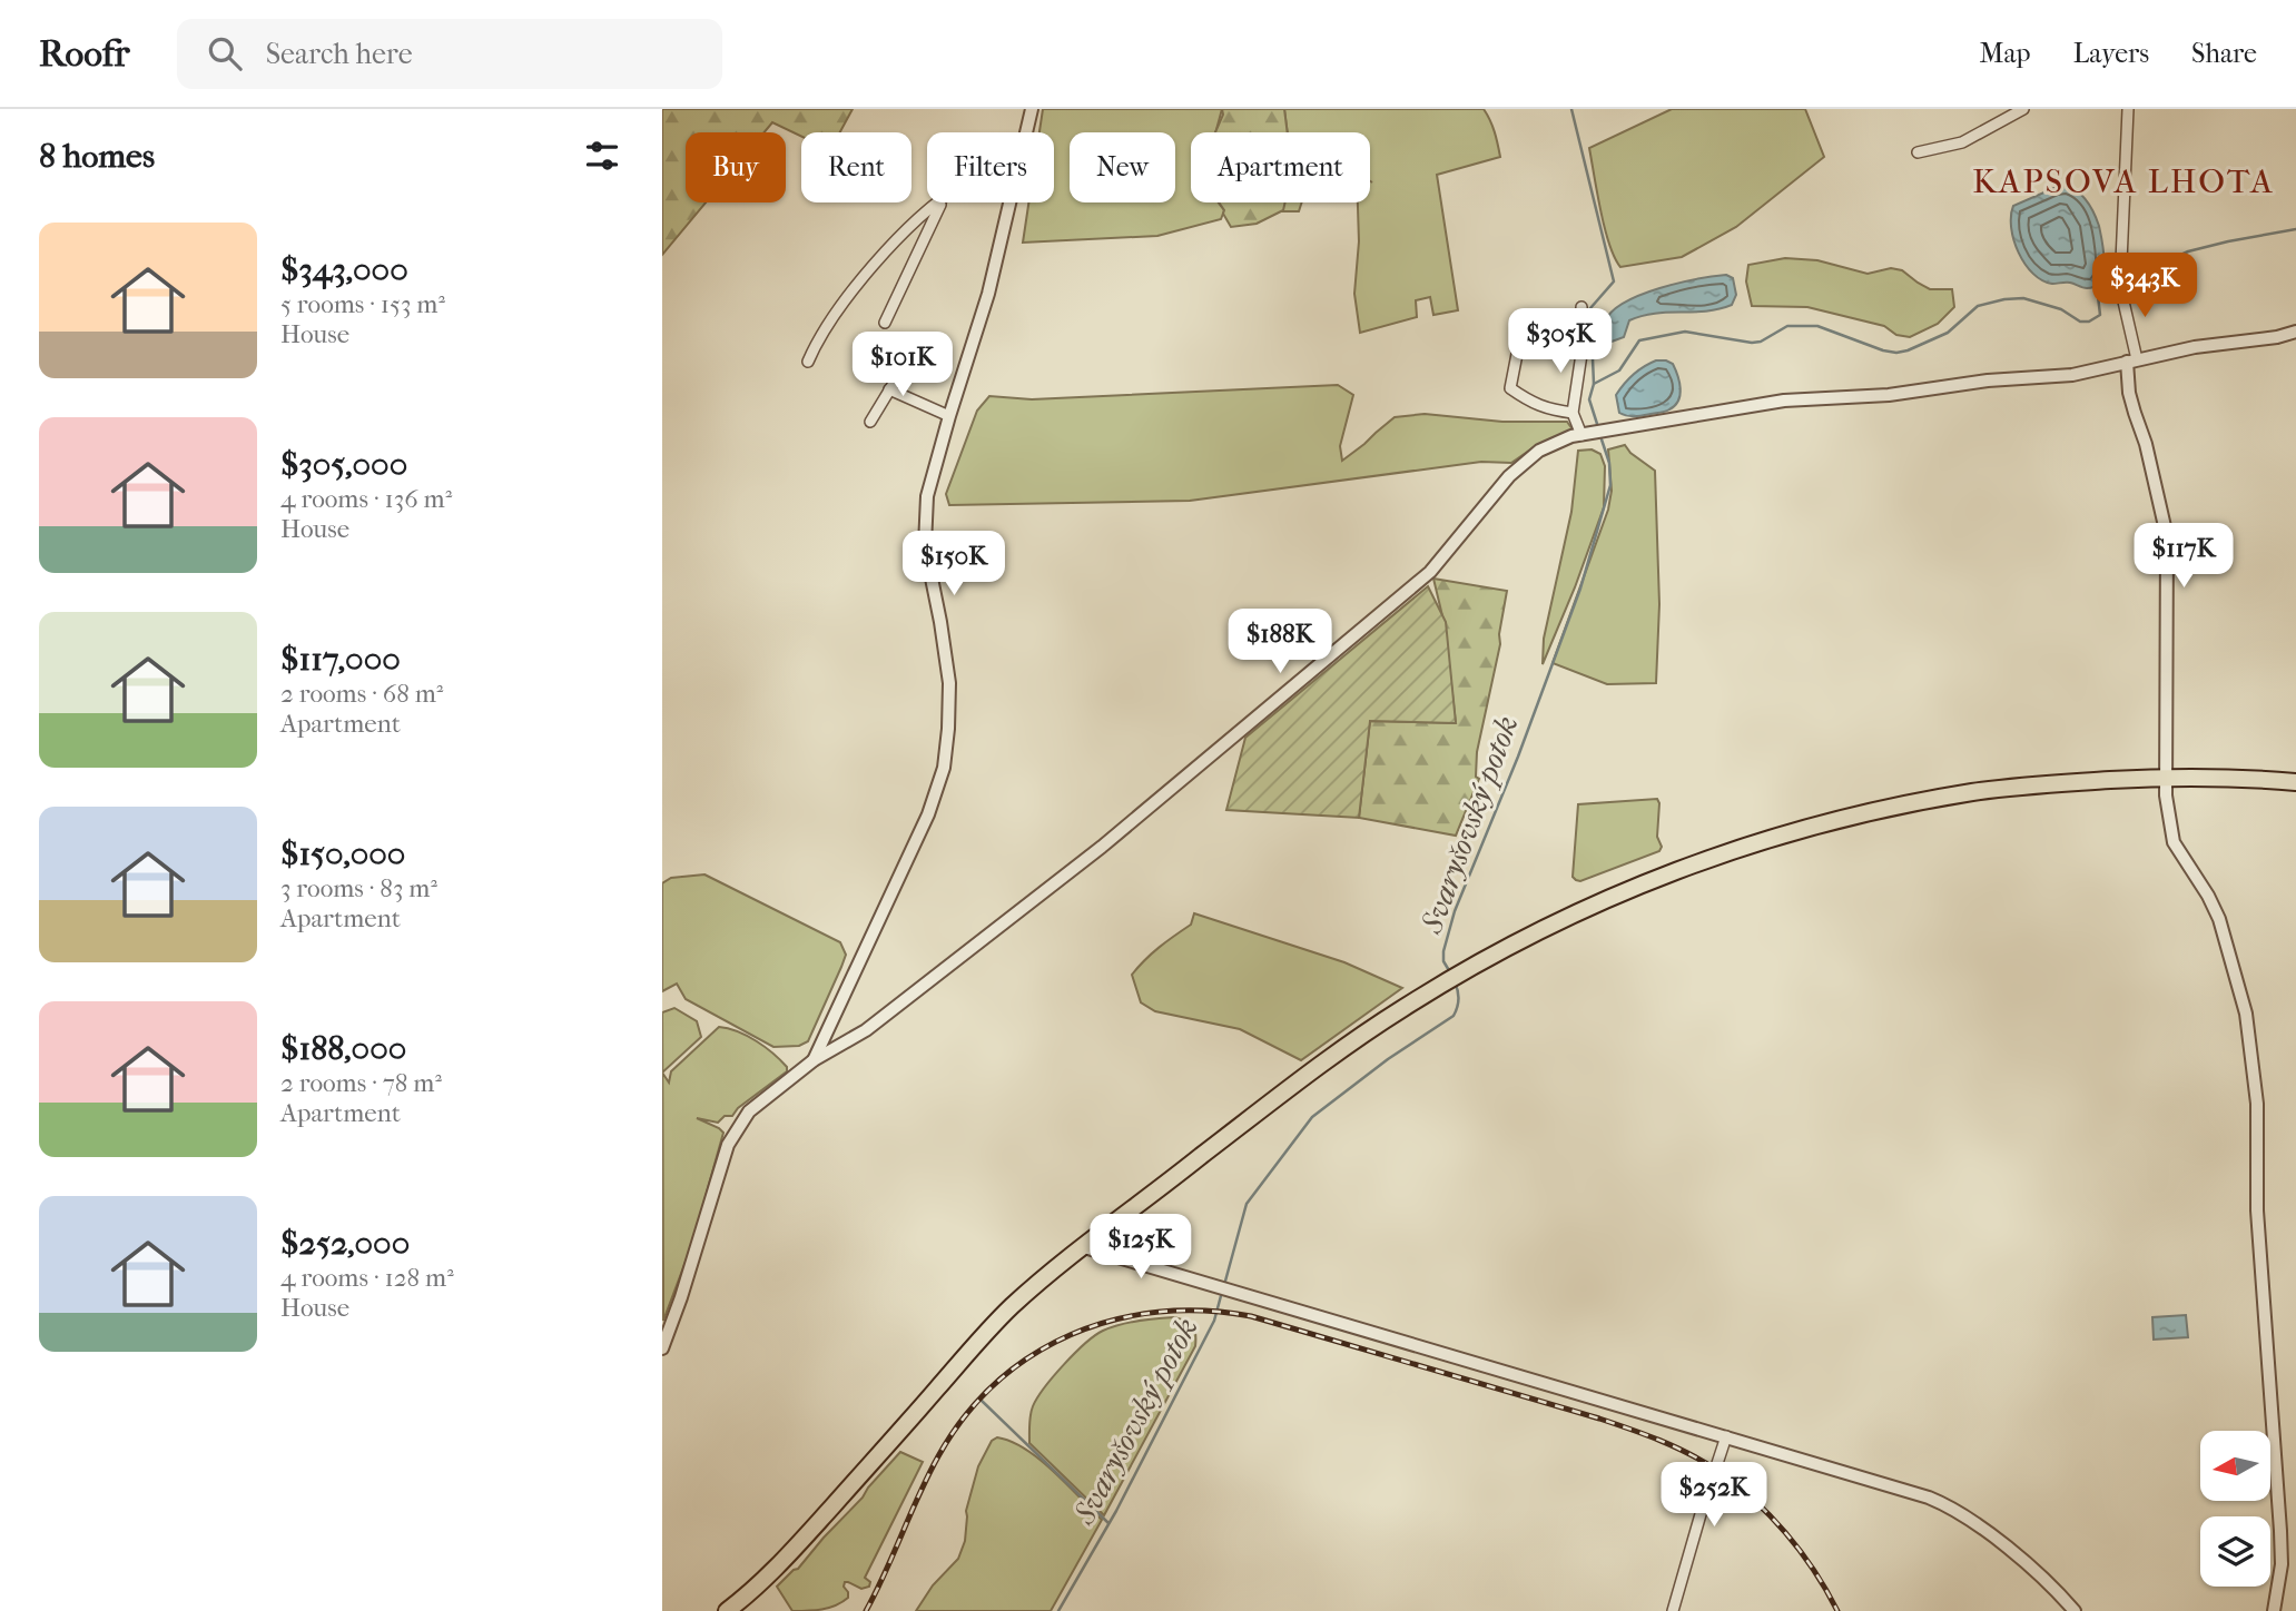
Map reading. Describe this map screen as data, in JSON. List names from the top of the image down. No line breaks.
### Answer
{"districts":["KAPSOVA LHOTA"],"water":["Svaryšovský potok"],"north":"left","page":{"header":"Roofr","search":"Search here","nav":["Map","Layers","Share"],"heading":"8 homes","chip":["Buy","Rent","Filters","New","Apartment"],"list":[{"name":"$343,000","note":"5 rooms · 153 m² · House"},{"name":"$305,000","note":"4 rooms · 136 m² · House"},{"name":"$117,000","note":"2 rooms · 68 m² · Apartment"},{"name":"$150,000","note":"3 rooms · 83 m² · Apartment"},{"name":"$188,000","note":"2 rooms · 78 m² · Apartment"},{"name":"$252,000","note":"4 rooms · 128 m² · House"}],"price":["$343K","$305K","$101K","$117K","$150K","$188K","$125K","$252K"]}}
